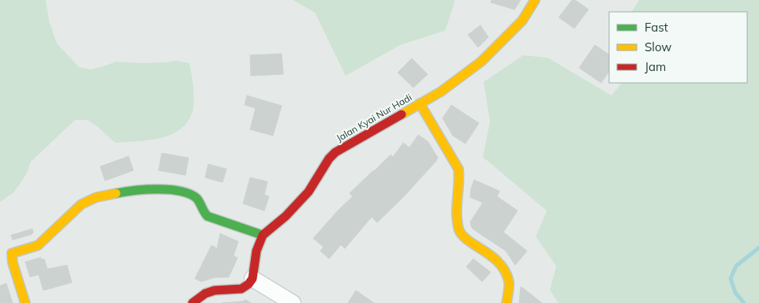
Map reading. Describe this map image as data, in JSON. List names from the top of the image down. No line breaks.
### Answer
{"streets":{"street":["Jalan Kyai Nur Hadi"]},"legend":["Fast","Slow","Jam"]}
